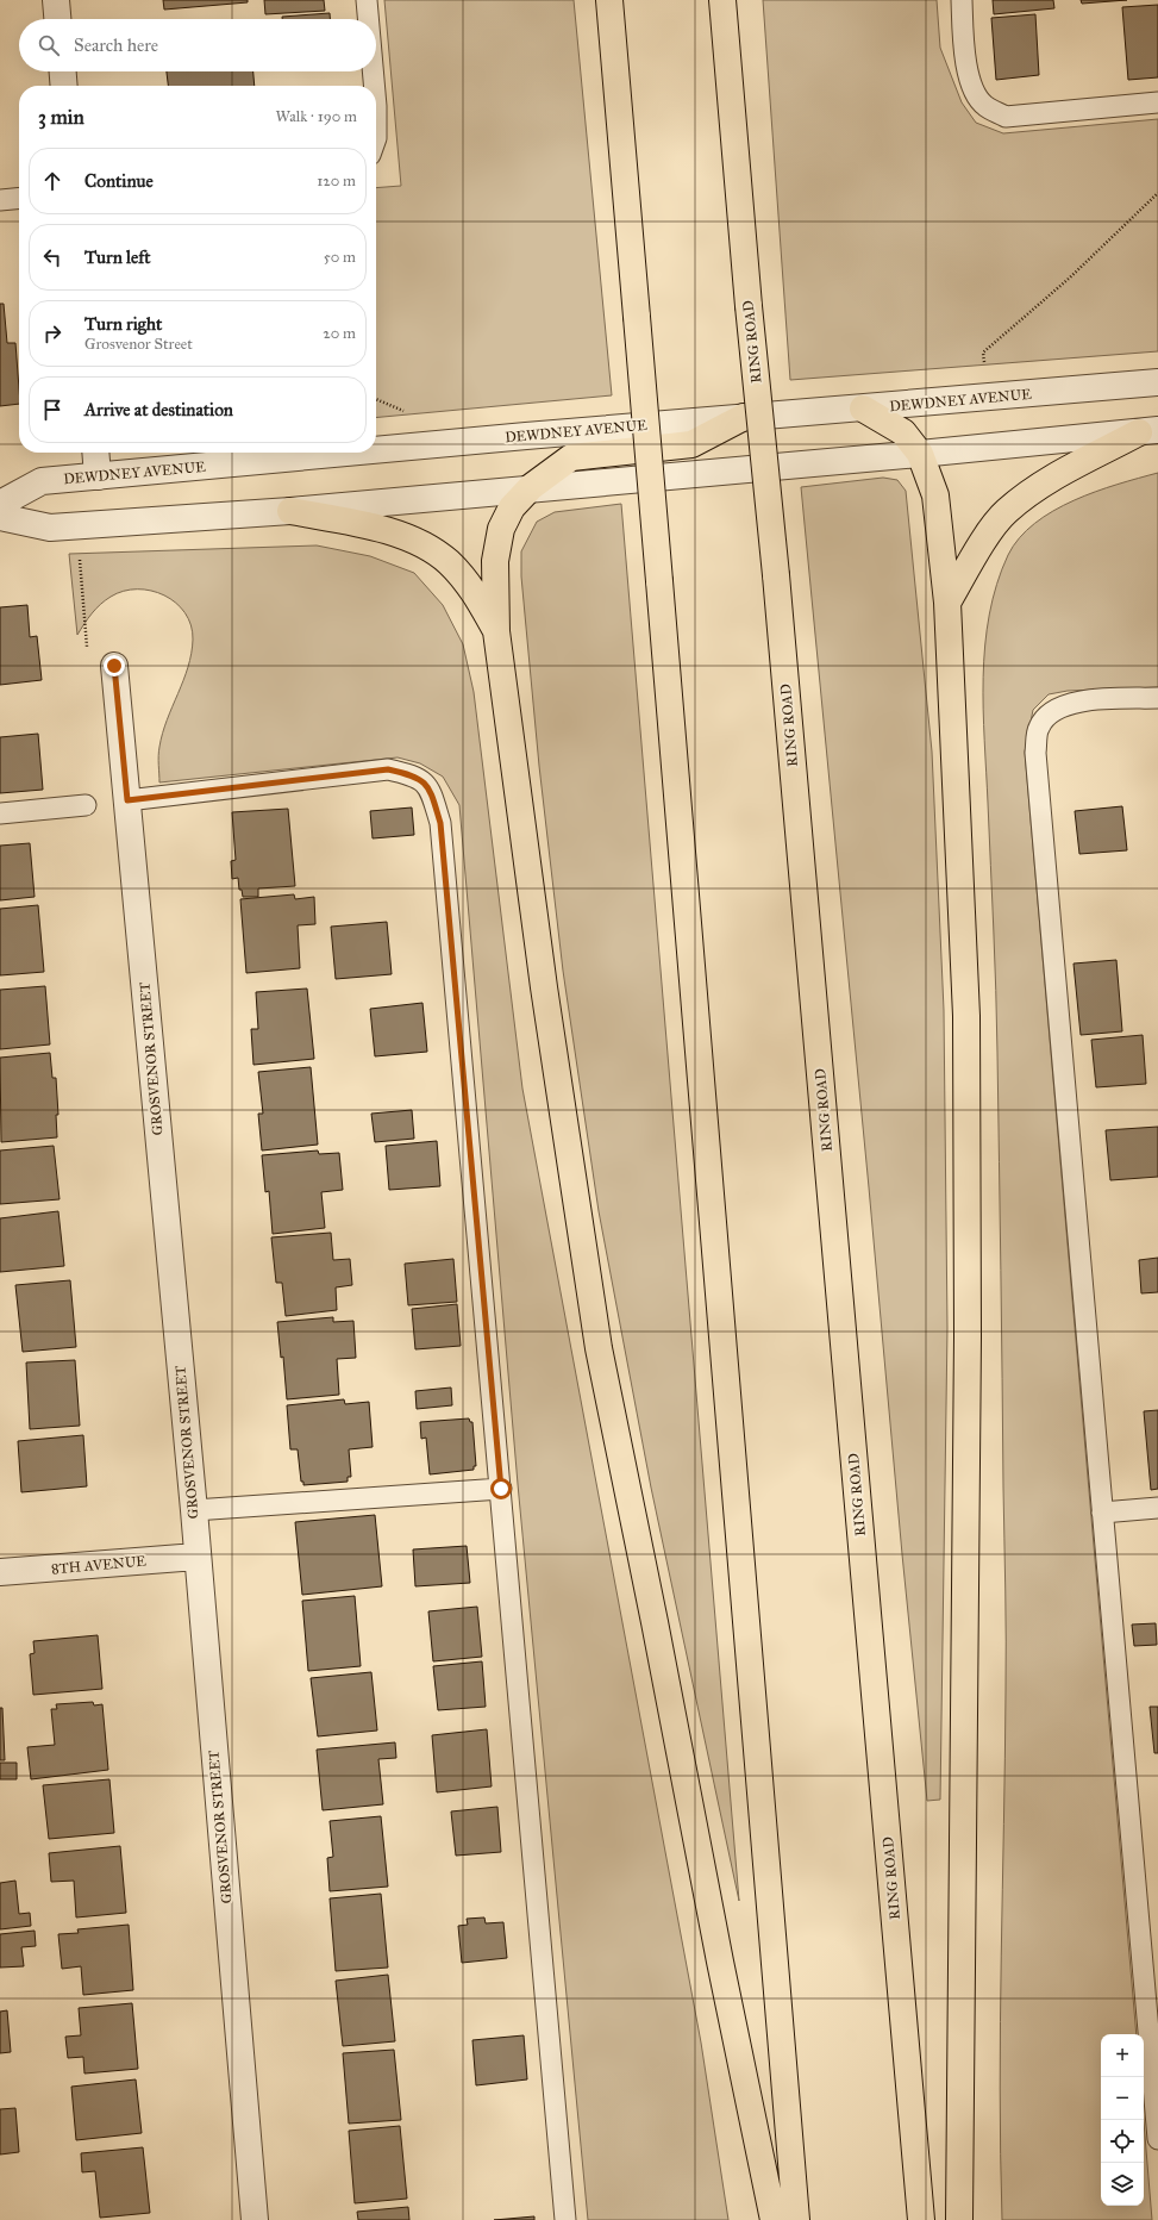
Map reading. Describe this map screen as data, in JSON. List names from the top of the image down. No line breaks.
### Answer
{"streets":{"highway":["RING ROAD"],"street":["DEWDNEY AVENUE","GROSVENOR STREET","8TH AVENUE"]},"crossings":[["GROSVENOR STREET","8TH AVENUE"]],"page":{"search":"Search here","heading":["3 min","Walk · 190 m"],"list":[["Continue","120 m"],["Turn left","50 m"],["Turn right","Grosvenor Street","20 m"],"Arrive at destination"],"map_buttons":["+","−"]}}
